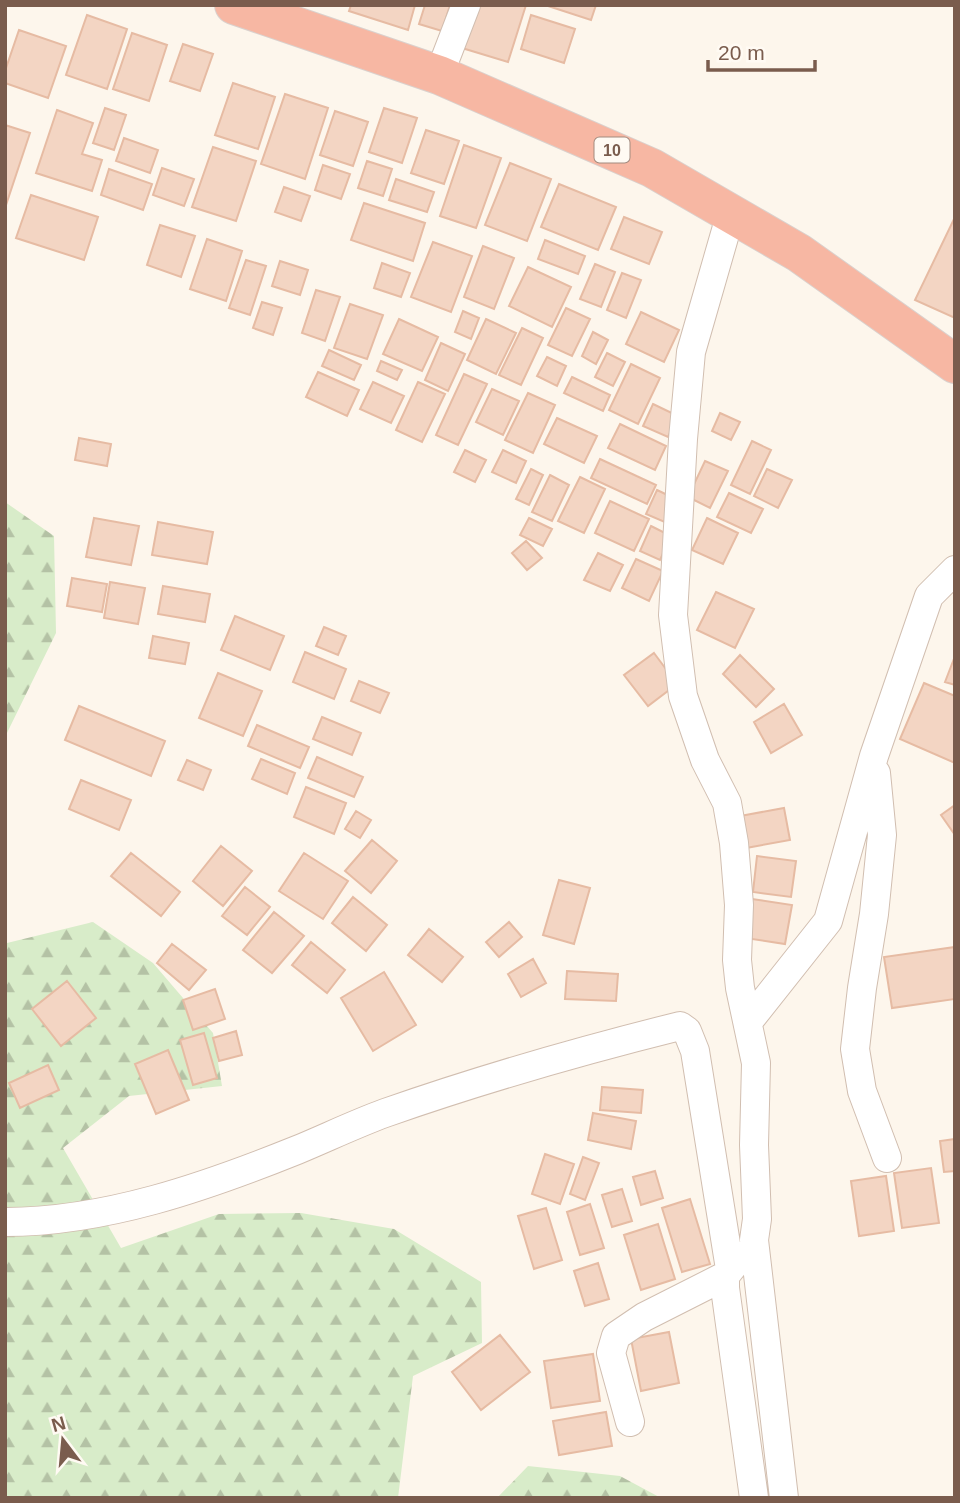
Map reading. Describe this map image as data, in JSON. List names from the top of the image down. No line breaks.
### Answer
{"streets":{"highway":["10"]},"scale_bar":"20 m","north":"top"}
